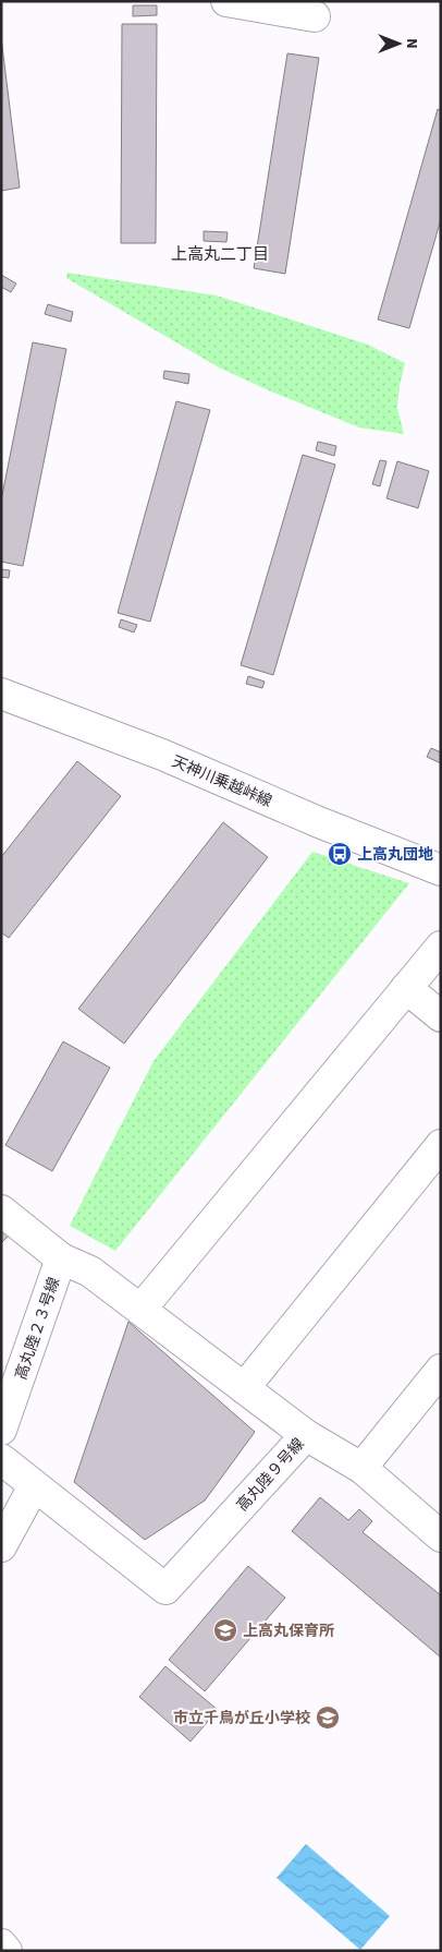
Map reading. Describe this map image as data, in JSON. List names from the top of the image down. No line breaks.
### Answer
{"streets":{"street":["天神川乗越峠線","高丸陸２３号線","高丸陸９号線"]},"crossings":[["高丸陸２３号線","高丸陸９号線"]],"districts":["上高丸二丁目"],"places":{"bus stop":["上高丸団地"],"school or university":["上高丸保育所","市立千鳥が丘小学校"]},"north":"right"}
